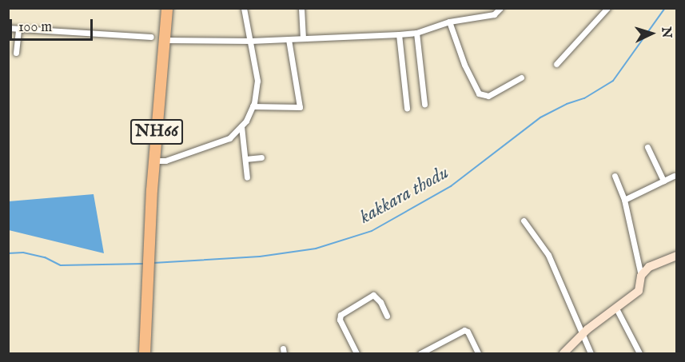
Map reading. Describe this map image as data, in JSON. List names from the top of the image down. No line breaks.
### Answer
{"streets":{"highway":["NH66"]},"water":["kakkara thodu"],"scale_bar":"100 m","north":"right"}
